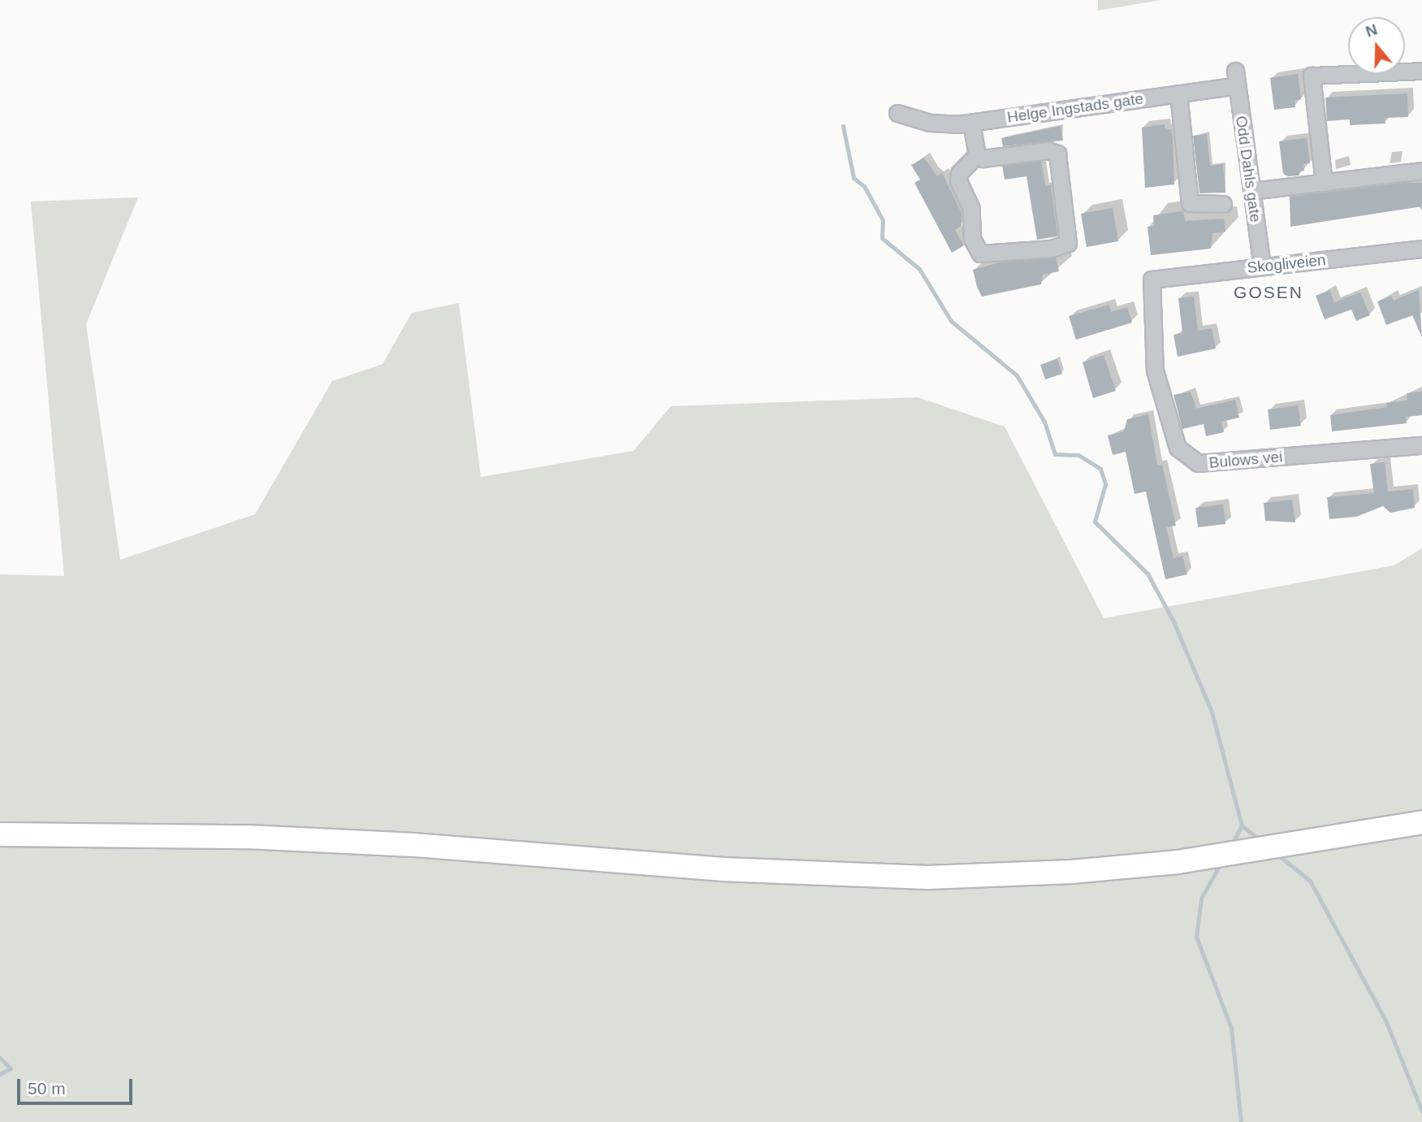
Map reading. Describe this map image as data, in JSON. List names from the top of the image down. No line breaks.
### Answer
{"streets":{"street":["Helge Ingstads gate","Odd Dahls gate","Skogliveien","Bulows vei"]},"crossings":[["Helge Ingstads gate","Odd Dahls gate"],["Odd Dahls gate","Skogliveien"],["Skogliveien","Bulows vei"]],"districts":["GOSEN"],"scale_bar":"50 m","north":"top"}
